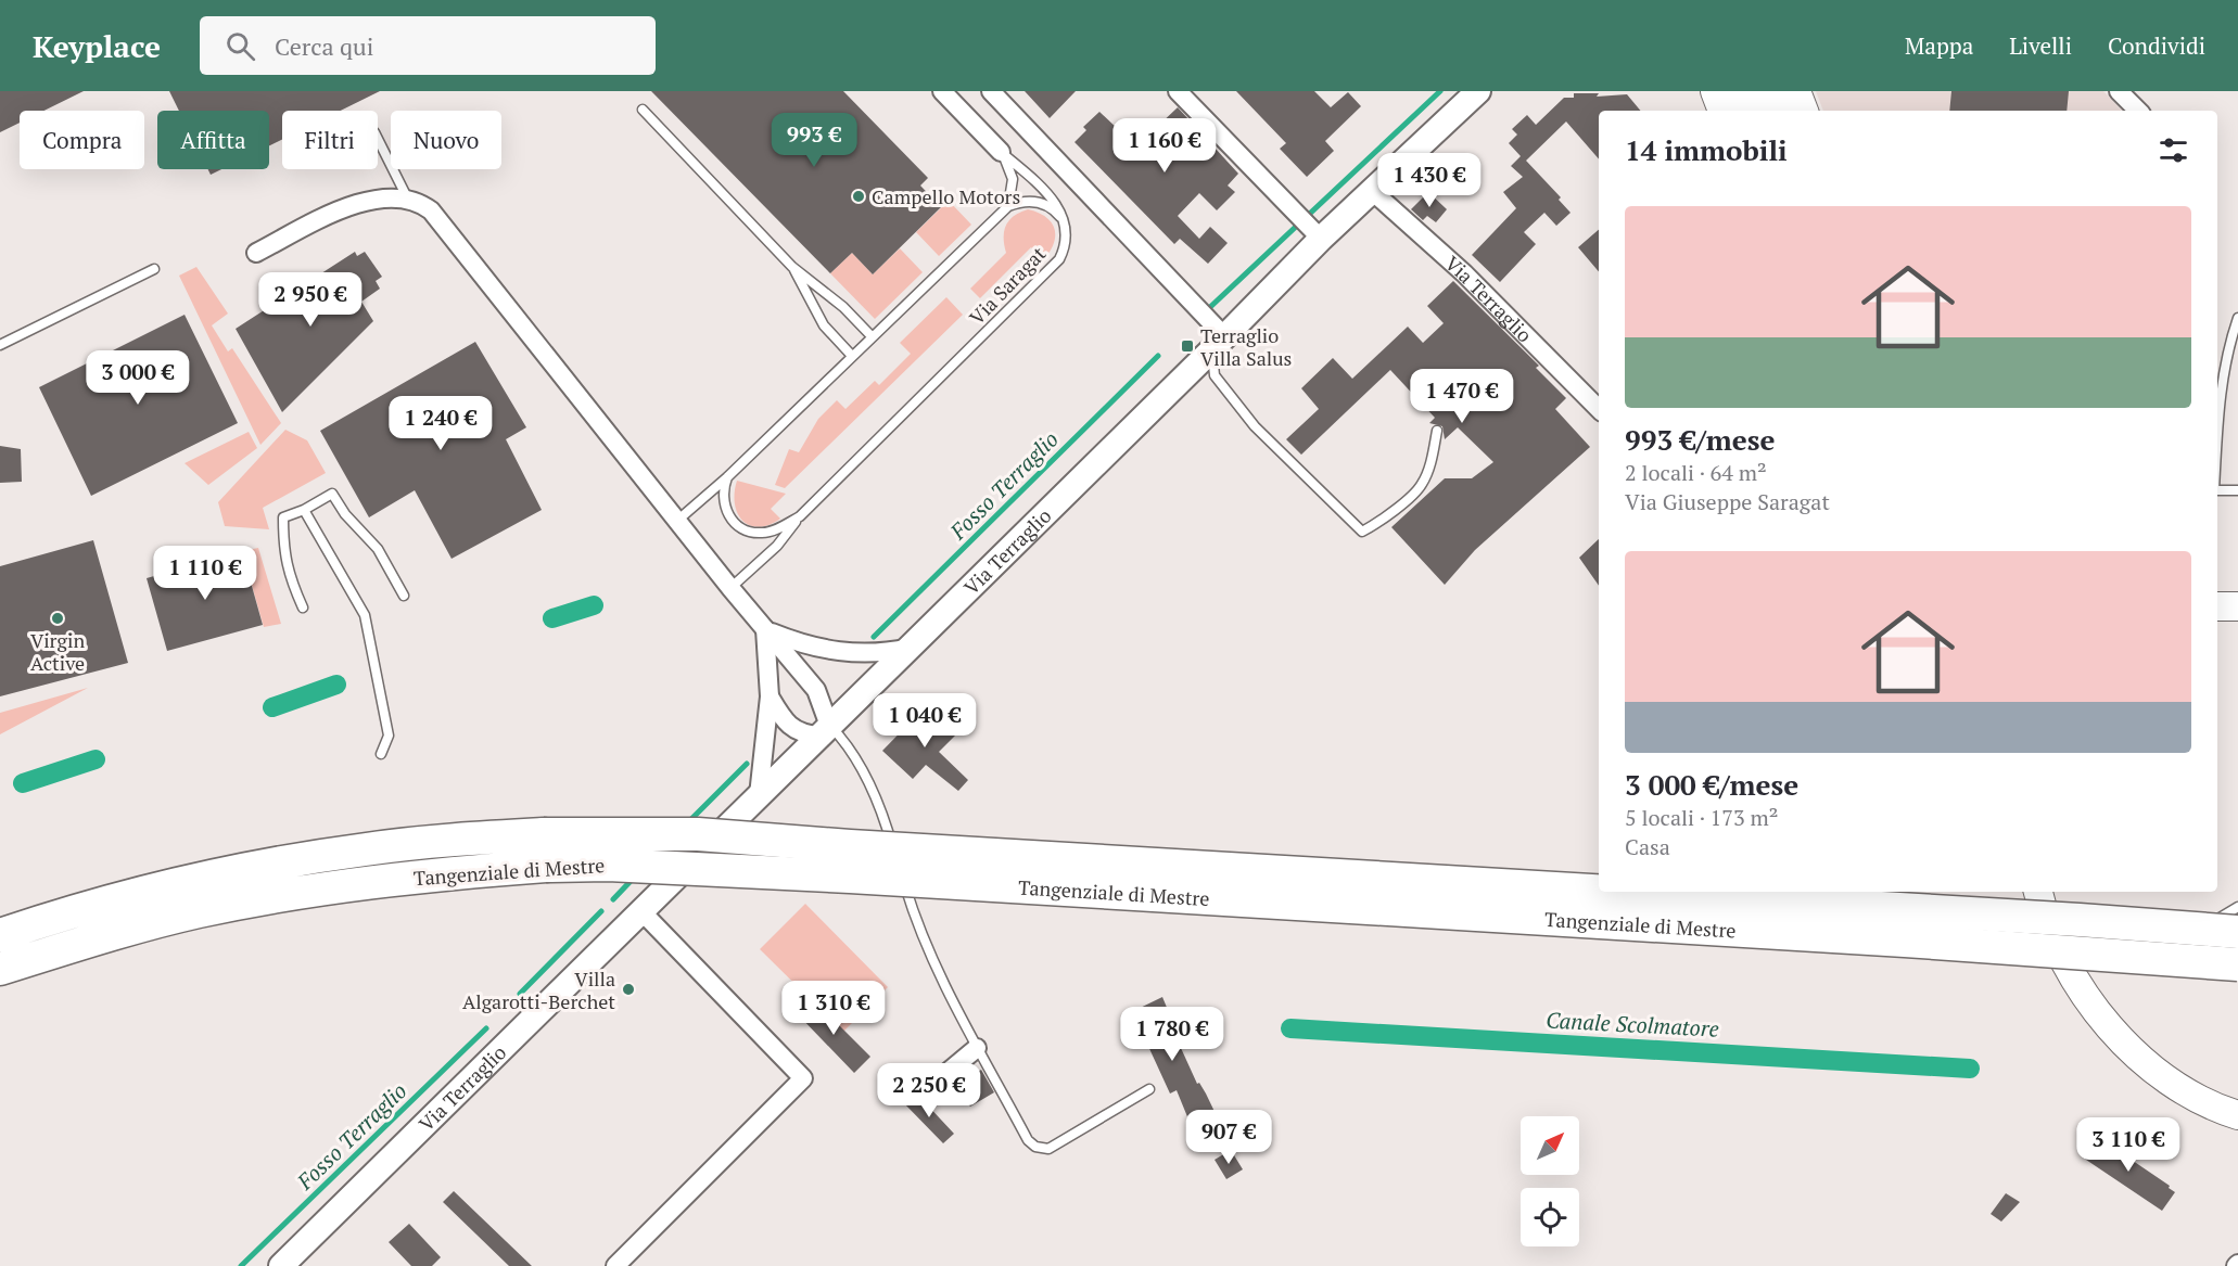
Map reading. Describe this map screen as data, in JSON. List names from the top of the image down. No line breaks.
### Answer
{"streets":{"highway":["Tangenziale di Mestre"],"main road":["Via Terraglio"],"lane":["Via Saragat"]},"water":["Fosso Terraglio","Canale Scolmatore"],"places":{"other":["Campello Motors","Virgin Active","Villa Algarotti-Berchet"],"transit":["Terraglio Villa Salus"]},"north":"top right","page":{"header":"Keyplace","search":"Cerca qui","nav":["Mappa","Livelli","Condividi"],"chip":["Compra","Affitta","Filtri","Nuovo"],"heading":"14 immobili","price":["993 €","1 160 €","1 430 €","2 950 €","3 000 €","1 470 €","1 240 €","1 110 €","1 040 €","1 310 €","1 780 €","2 250 €","907 €","3 110 €"],"list":[{"name":"993 €/mese","note":"2 locali · 64 m² · Via Giuseppe Saragat"},{"name":"3 000 €/mese","note":"5 locali · 173 m² · Casa"}]}}
